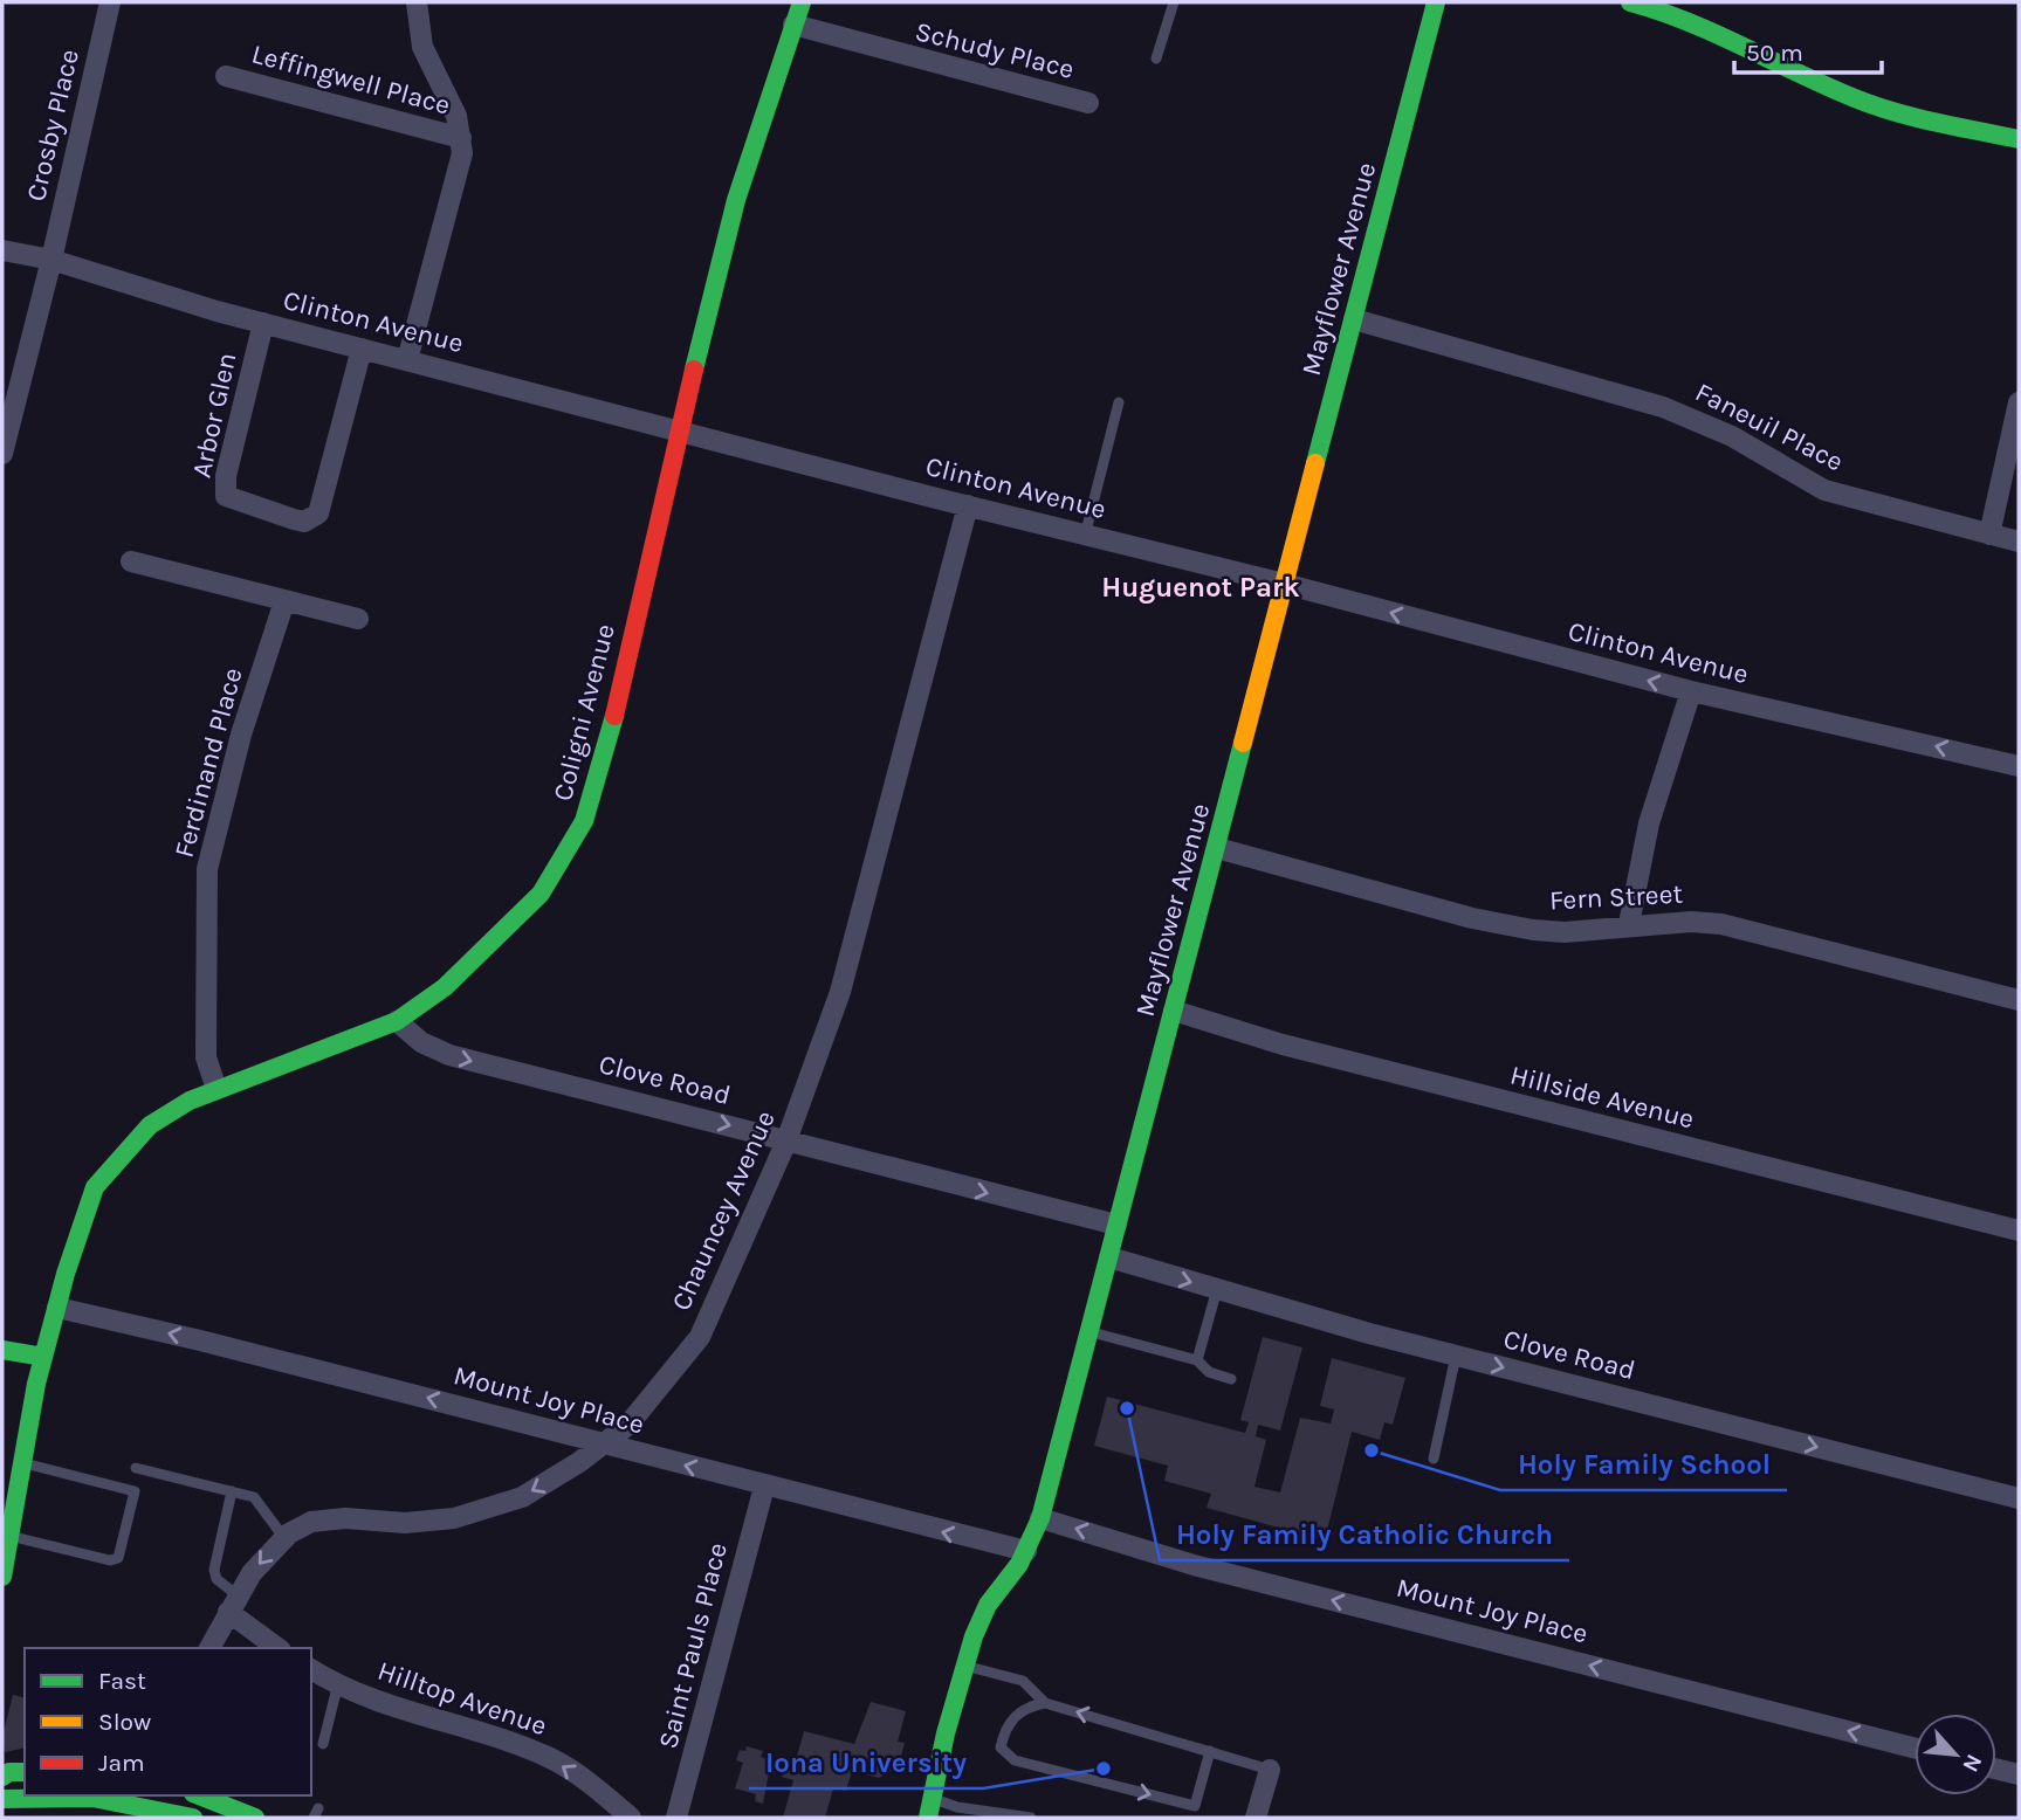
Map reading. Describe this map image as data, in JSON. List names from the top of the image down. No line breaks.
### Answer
{"streets":{"street":["Schudy Place","Leffingwell Place","Crosby Place","Mayflower Avenue","Clinton Avenue","Arbor Glen","Faneuil Place","Coligni Avenue","Ferdinand Place","Fern Street","Clove Road","Hillside Avenue","Chauncey Avenue","Mount Joy Place","Saint Pauls Place","Hilltop Avenue"]},"crossings":[["Schudy Place","Coligni Avenue"],["Crosby Place","Clinton Avenue"],["Mayflower Avenue","Clinton Avenue"],["Mayflower Avenue","Faneuil Place"],["Mayflower Avenue","Fern Street"],["Mayflower Avenue","Clove Road"],["Mayflower Avenue","Hillside Avenue"],["Mayflower Avenue","Mount Joy Place"],["Clinton Avenue","Arbor Glen"],["Clinton Avenue","Coligni Avenue"],["Clinton Avenue","Chauncey Avenue"],["Coligni Avenue","Ferdinand Place"],["Coligni Avenue","Clove Road"],["Coligni Avenue","Mount Joy Place"],["Clove Road","Chauncey Avenue"],["Chauncey Avenue","Mount Joy Place"],["Mount Joy Place","Saint Pauls Place"]],"one_way":["Clinton Avenue","Clove Road","Mount Joy Place","Hilltop Avenue"],"districts":["Huguenot Park"],"places":["Holy Family Catholic Church","Holy Family School","Iona University"],"legend":["Fast","Slow","Jam"],"scale_bar":"50 m","north":"bottom right"}
